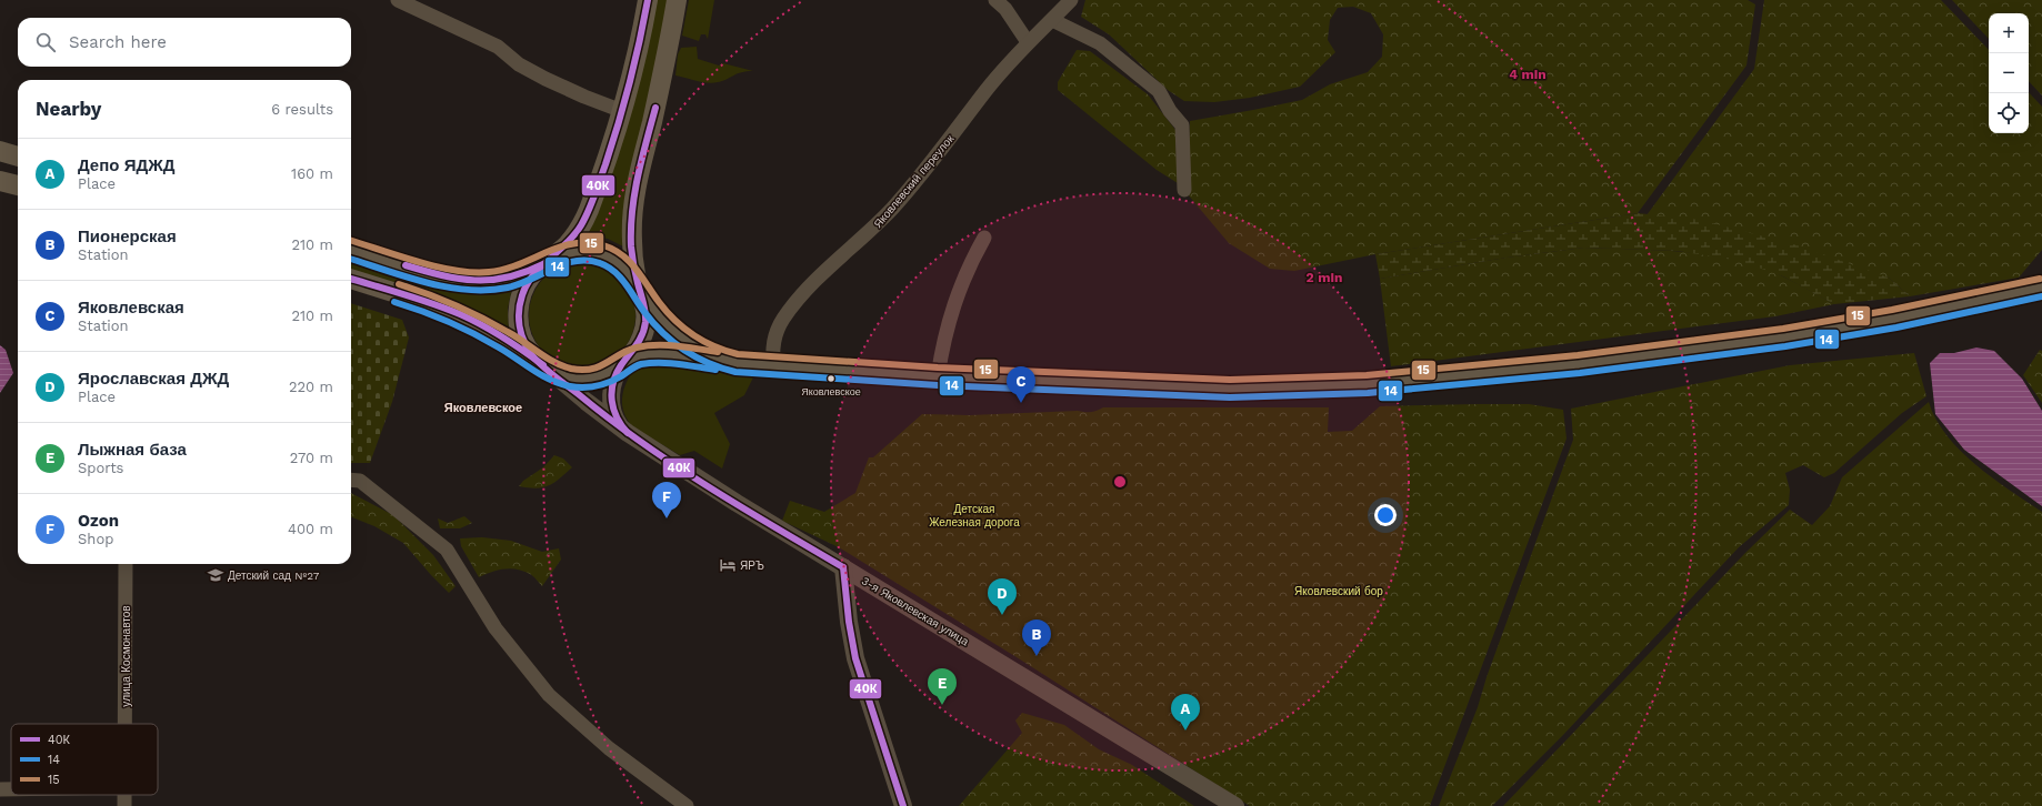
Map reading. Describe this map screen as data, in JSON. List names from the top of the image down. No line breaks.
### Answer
{"streets":{"street":["Яковлевский переулок","3-я Яковлевская улица","улица Космонавтов"]},"districts":["Яковлевское"],"parks":["Детская Железная дорога","Яковлевский бор"],"places":{"other":["Яковлевское"],"hotel":["ЯРЪ"],"school or university":["Детский сад №27"]},"lines":["transit line 40К","transit line 15","transit line 14"],"legend":["40К","14","15"],"page":{"map_buttons":["+","−"],"search":"Search here","heading":["Nearby","6 results"],"list":[{"mark":"A","name":"Депо ЯДЖД","note":"Place","value":"160 m"},{"mark":"B","name":"Пионерская","note":"Station","value":"210 m"},{"mark":"C","name":"Яковлевская","note":"Station","value":"210 m"},{"mark":"D","name":"Ярославская ДЖД","note":"Place","value":"220 m"},{"mark":"E","name":"Лыжная база","note":"Sports","value":"270 m"},{"mark":"F","name":"Ozon","note":"Shop","value":"400 m"}],"pins":["C","F","D","B","E","A"]},"rings":["4 min","2 min"]}
